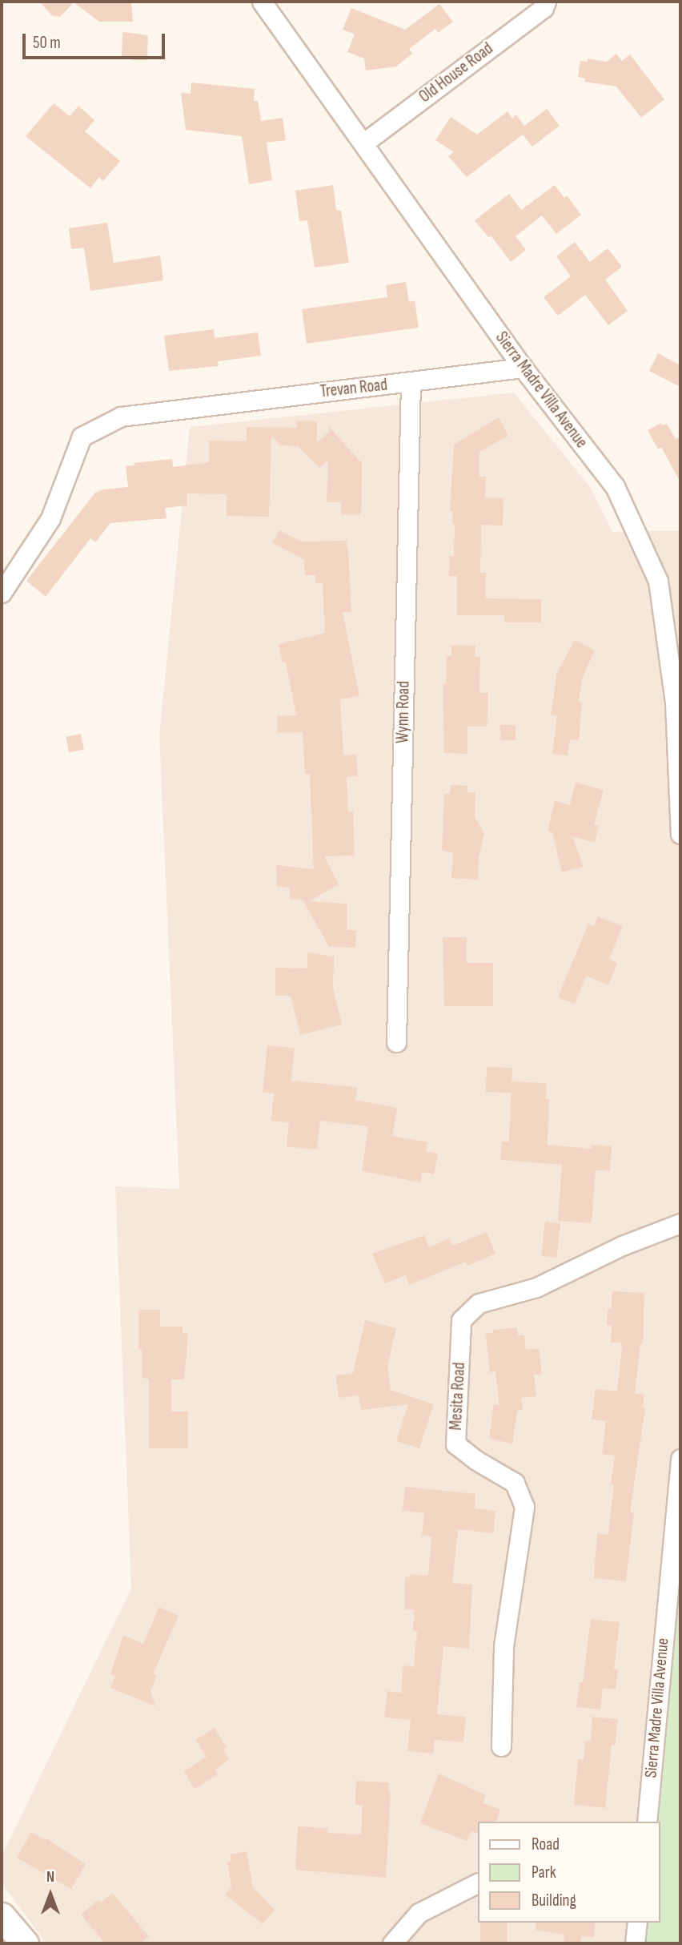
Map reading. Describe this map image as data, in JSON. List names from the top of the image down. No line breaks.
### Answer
{"streets":{"street":["Old House Road","Trevan Road","Sierra Madre Villa Avenue","Wynn Road","Mesita Road"]},"crossings":[["Old House Road","Sierra Madre Villa Avenue"],["Trevan Road","Sierra Madre Villa Avenue"],["Trevan Road","Wynn Road"]],"legend":["Road","Park","Building"],"scale_bar":"50 m","north":"top"}
